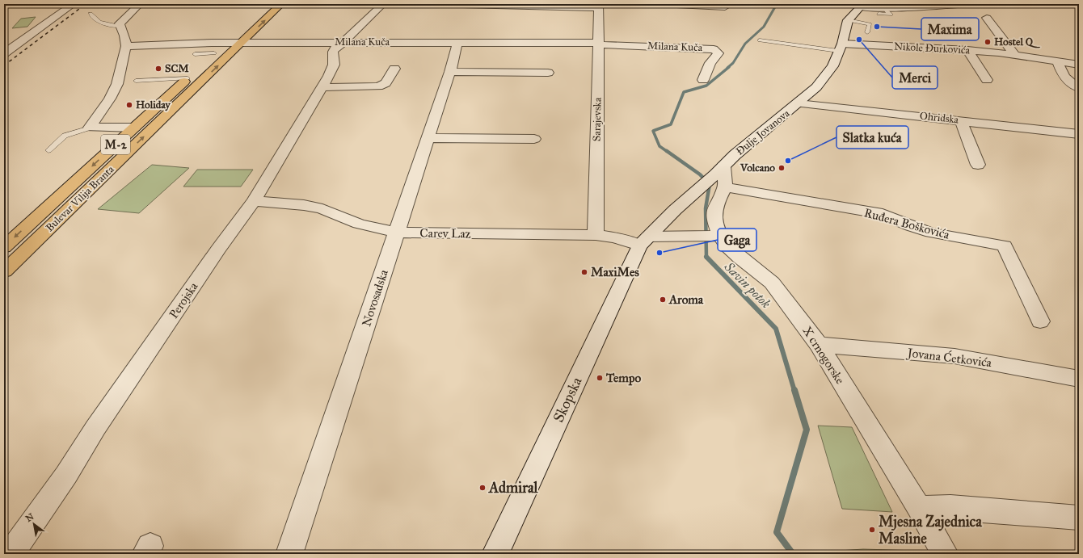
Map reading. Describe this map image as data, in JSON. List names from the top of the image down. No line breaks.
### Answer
{"streets":{"main road":["M-2","Bulevar Vilija Branta"],"street":["Milana Kuča","Nikole Đurkovića","Ohridska","Sarajevska","Đulje Jovanova","Ruđera Boškovića","Carev Laz","Novosadska","Perojska","X crnogorske","Jovana Ćetkovića","Skopska"]},"crossings":[["Milana Kuča","Sarajevska"],["Milana Kuča","Bulevar Vilija Branta"],["Milana Kuča","Novosadska"],["Milana Kuča","Perojska"],["Nikole Đurkovića","Đulje Jovanova"],["Ohridska","Đulje Jovanova"],["Sarajevska","Carev Laz"],["Đulje Jovanova","Ruđera Boškovića"],["Đulje Jovanova","Carev Laz"],["Đulje Jovanova","X crnogorske"],["Đulje Jovanova","Skopska"],["Ruđera Boškovića","X crnogorske"],["Carev Laz","Novosadska"],["Carev Laz","Perojska"],["Carev Laz","X crnogorske"],["Carev Laz","Skopska"],["X crnogorske","Jovana Ćetkovića"]],"water":["Savin potok"],"places":["Maxima","Merci","Hostel Q","SCM","Holiday","Slatka kuća","Volcano","Gaga","MaxiMes","Aroma","Tempo","Admiral","Mjesna Zajednica Masline"],"north":"top left"}
